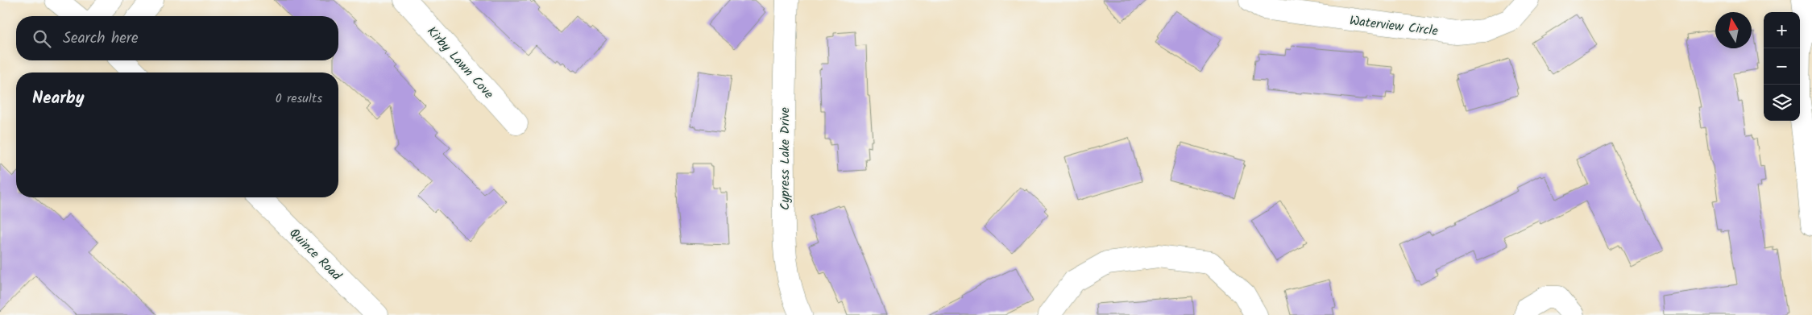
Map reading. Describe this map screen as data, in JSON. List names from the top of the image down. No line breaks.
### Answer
{"streets":{"street":["Waterview Circle","Kirby Lawn Cove","Cypress Lake Drive","Quince Road"]},"north":"top","page":{"map_buttons":["+","−"],"search":"Search here","heading":["Nearby","0 results"]}}
